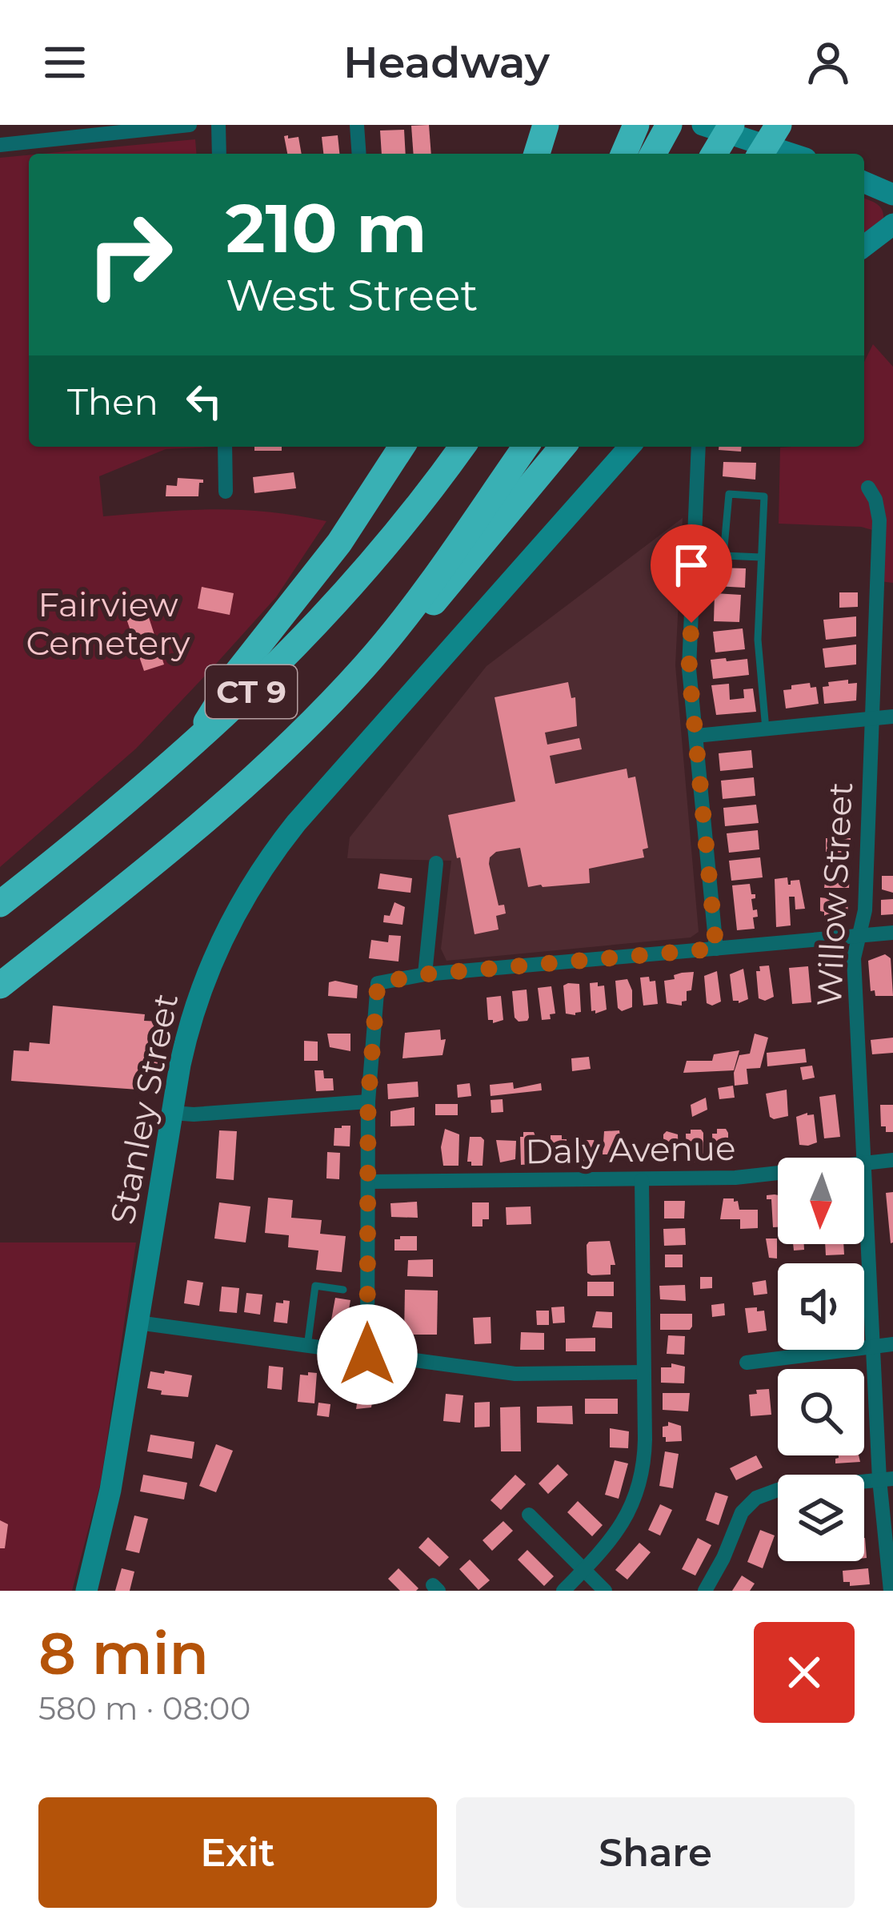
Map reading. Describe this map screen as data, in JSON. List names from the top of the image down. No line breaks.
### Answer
{"streets":{"highway":["CT 9"],"main road":["Stanley Street"],"street":["Willow Street","Daly Avenue"]},"parks":["Fairview Cemetery"],"north":"bottom","page":{"header":"Headway","turn":["210 m","West Street"],"then":"Then","heading":["8 min","580 m · 08:00"],"buttons":["Exit","Share"]}}
